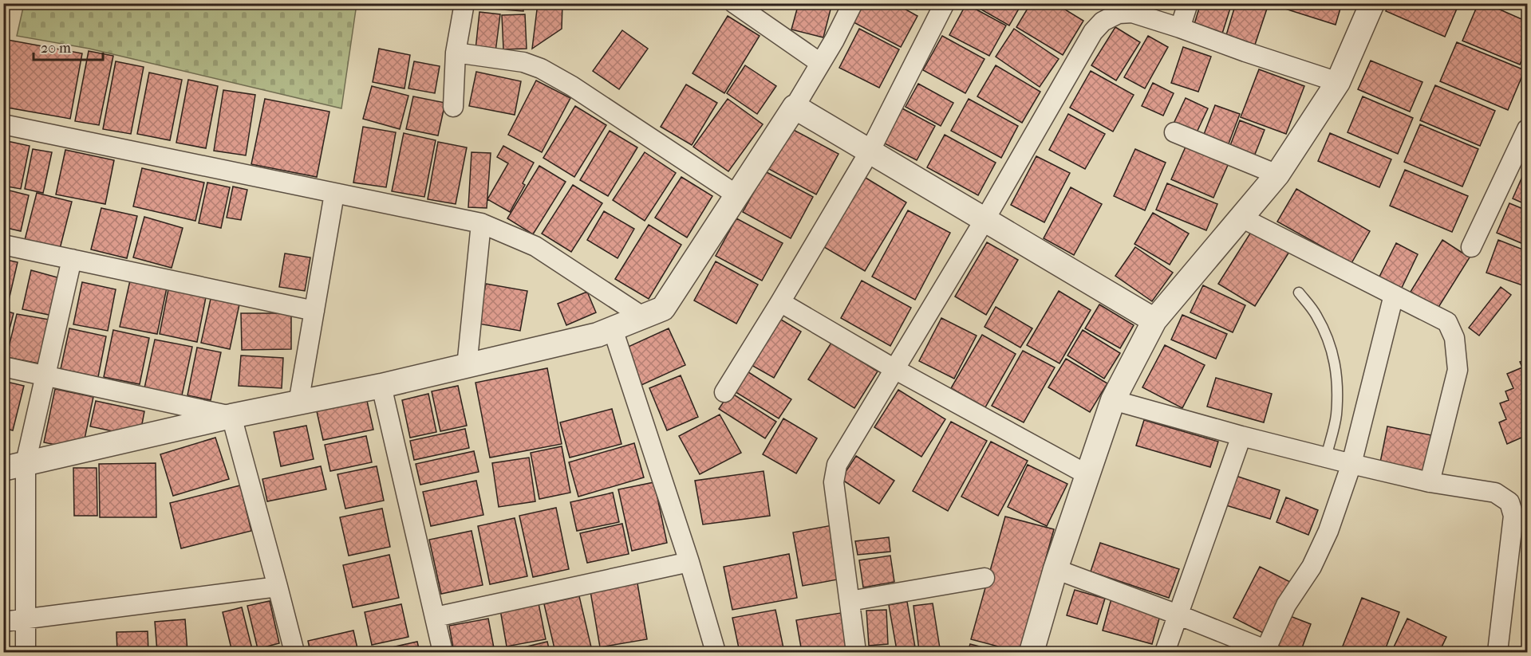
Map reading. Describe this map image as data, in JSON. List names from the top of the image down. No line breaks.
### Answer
{"scale_bar":"20 m"}
